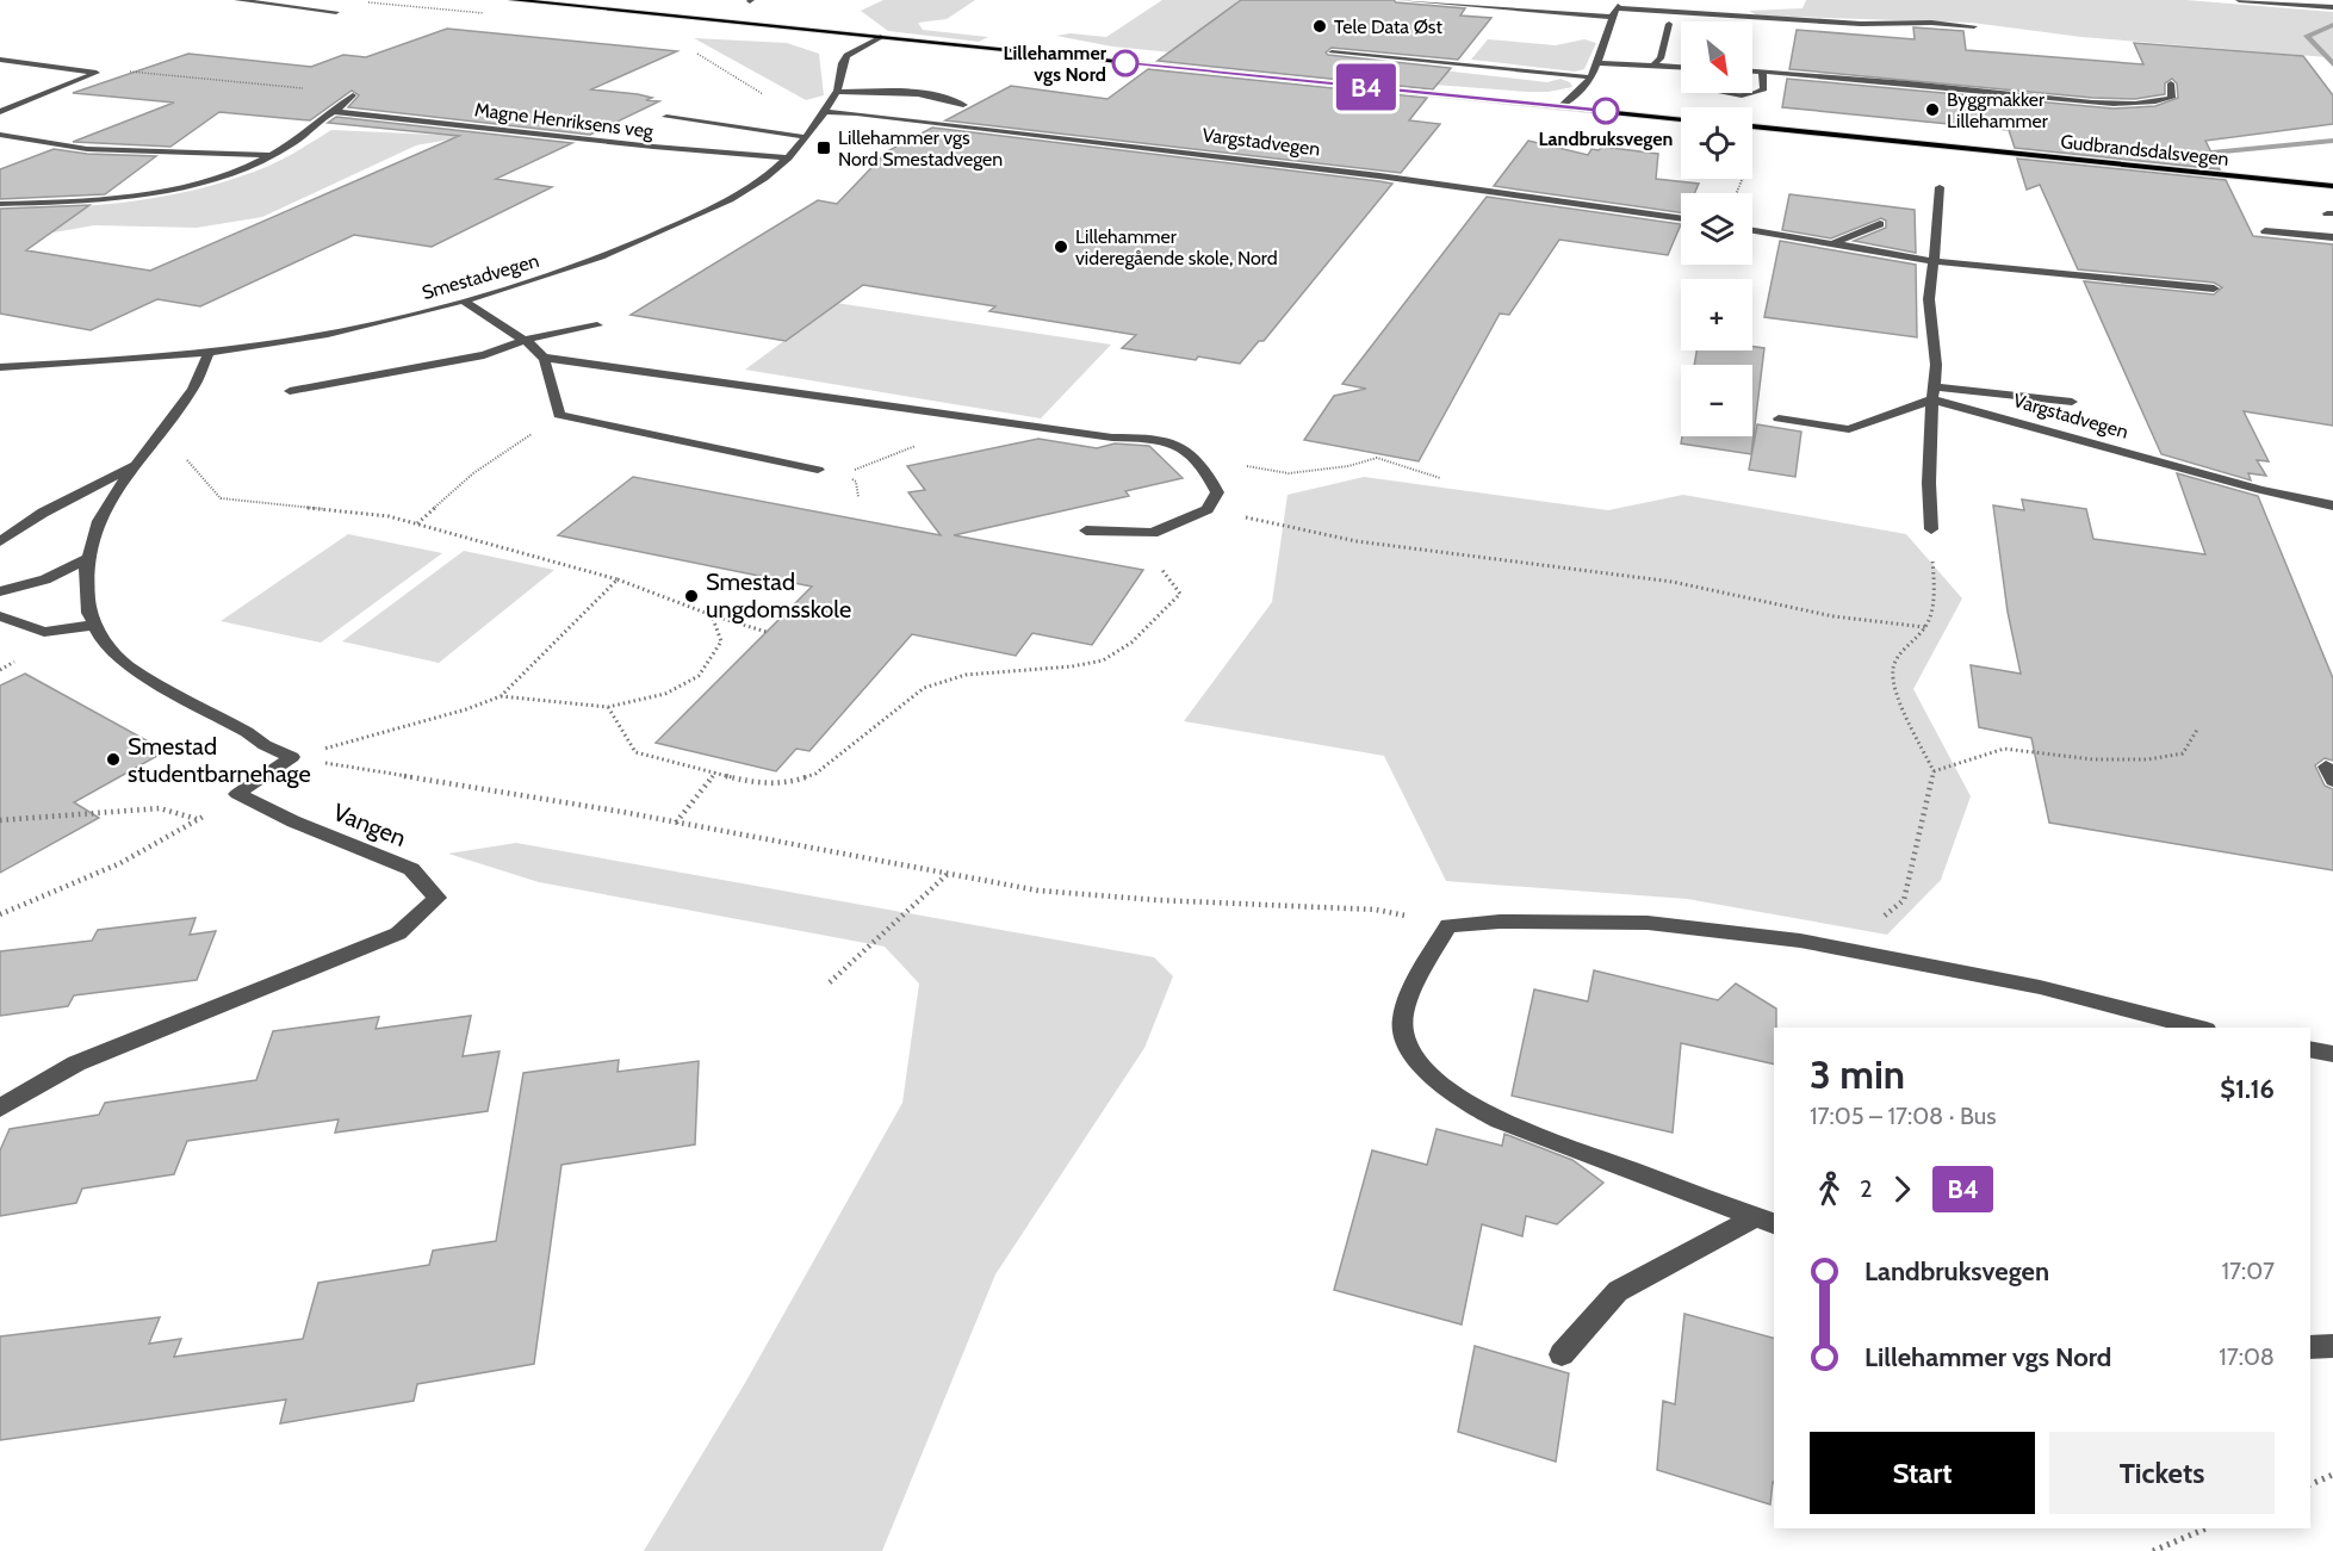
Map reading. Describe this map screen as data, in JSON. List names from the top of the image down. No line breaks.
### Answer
{"streets":{"main road":["Gudbrandsdalsvegen"],"street":["Magne Henriksens veg","Vargstadvegen","Smestadvegen","Vangen"]},"crossings":[["Magne Henriksens veg","Smestadvegen"],["Vargstadvegen","Smestadvegen"]],"places":{"other":["Tele Data Øst","Lillehammer vgs Nord","Byggmakker Lillehammer","Landbruksvegen","Lillehammer videregående skole, Nord","Smestad ungdomsskole","Smestad studentbarnehage"],"transit":["Lillehammer vgs Nord Smestadvegen"]},"lines":["bus line B4"],"north":"bottom right","page":{"on_map":"B4","map_buttons":["+","−"],"heading":["3 min","17:05 – 17:08 · Bus","$1.16"],"legs":["2","B4"],"list":[{"name":"Landbruksvegen","value":"17:07"},{"name":"Lillehammer vgs Nord","value":"17:08"}],"buttons":["Start","Tickets"]}}
